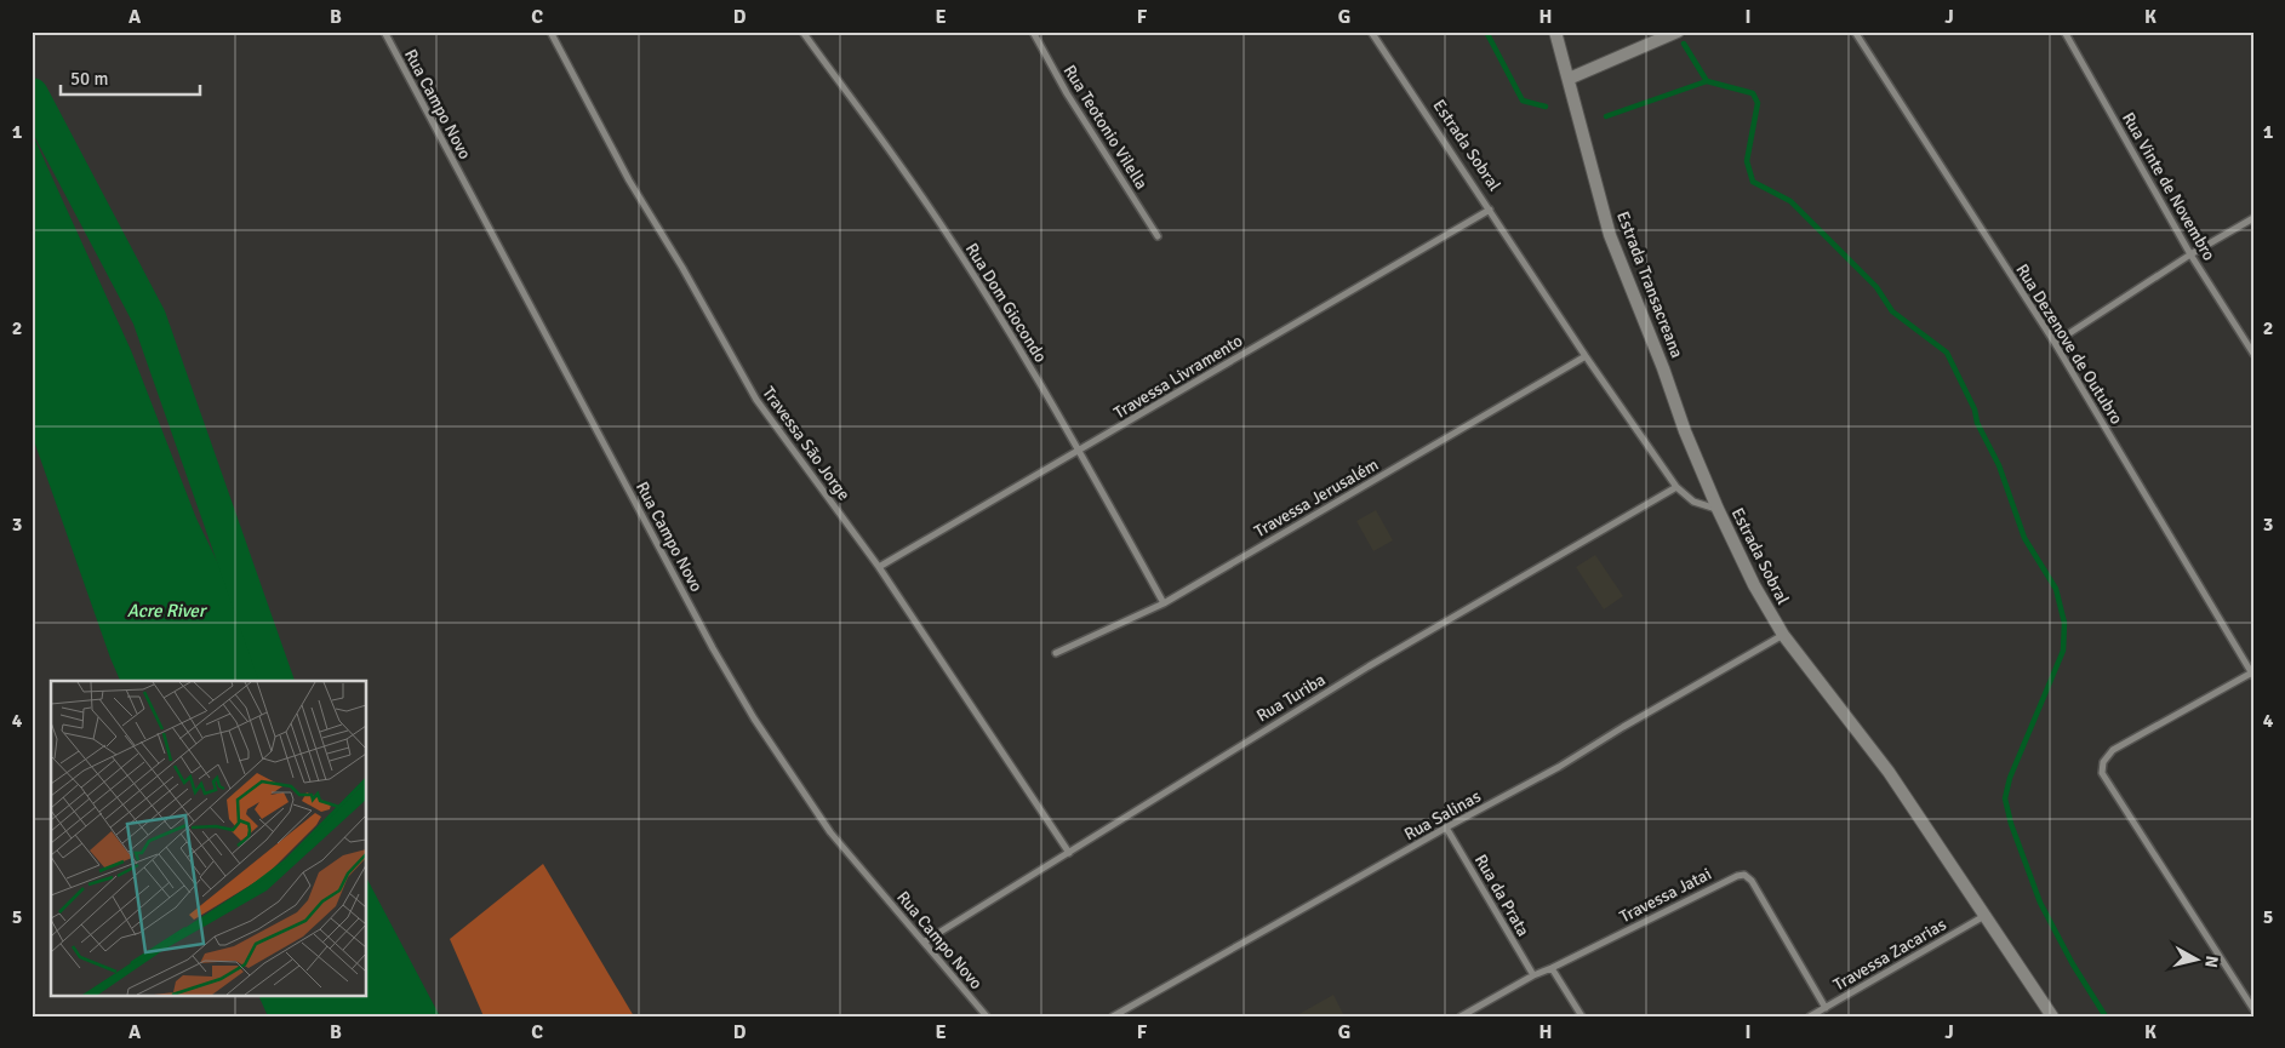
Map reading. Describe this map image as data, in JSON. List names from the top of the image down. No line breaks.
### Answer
{"streets":{"street":["Rua Campo Novo","Rua Teotonio Vilella","Estrada Sobral","Rua Vinte de Novembro","Estrada Transacreana","Rua Dom Giocondo","Rua Dezenove de Outubro","Travessa Livramento","Travessa São Jorge","Travessa Jerusalém","Rua Turiba","Rua Salinas","Rua da Prata","Travessa Jatai","Travessa Zacarias"]},"crossings":[["Rua Campo Novo","Rua Turiba"],["Estrada Sobral","Estrada Transacreana"],["Estrada Sobral","Travessa Livramento"],["Estrada Sobral","Travessa Jerusalém"],["Estrada Sobral","Rua Turiba"],["Estrada Sobral","Rua Salinas"],["Estrada Sobral","Travessa Zacarias"],["Rua Dom Giocondo","Travessa Livramento"],["Rua Dom Giocondo","Travessa Jerusalém"],["Travessa Livramento","Travessa São Jorge"],["Travessa São Jorge","Rua Turiba"],["Rua Salinas","Rua da Prata"],["Rua da Prata","Travessa Jatai"],["Travessa Jatai","Travessa Zacarias"]],"water":["Acre River"],"scale_bar":"50 m","north":"right","grid":{"columns":["A","B","C","D","E","F","G","H","I","J","K"],"rows":["1","2","3","4","5"]}}
